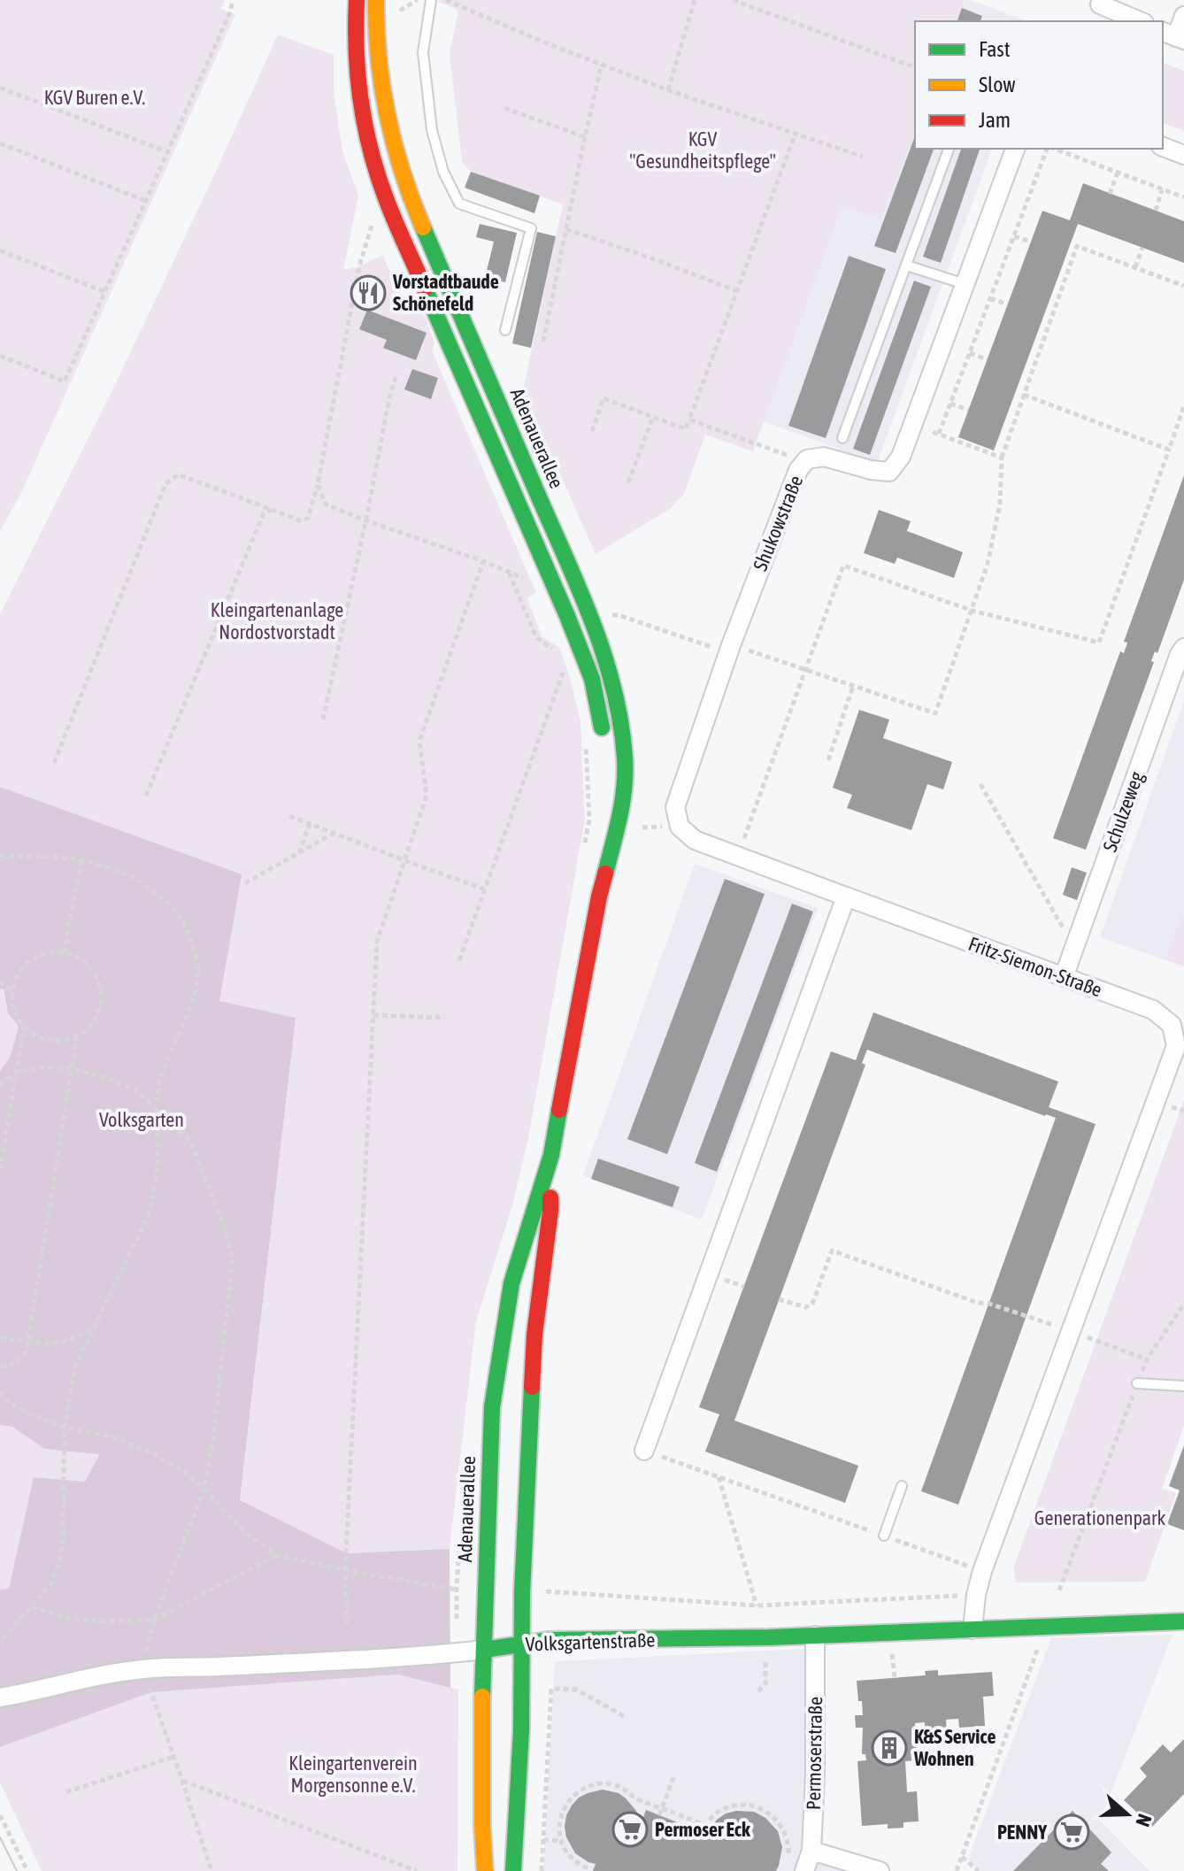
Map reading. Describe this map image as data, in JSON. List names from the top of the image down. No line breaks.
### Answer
{"streets":{"main road":["Adenauerallee","Volksgartenstraße"],"street":["Shukowstraße","Schulzeweg","Fritz-Siemon-Straße","Permoserstraße"]},"crossings":[["Adenauerallee","Volksgartenstraße"],["Shukowstraße","Fritz-Siemon-Straße"],["Schulzeweg","Fritz-Siemon-Straße"],["Fritz-Siemon-Straße","Volksgartenstraße"],["Volksgartenstraße","Permoserstraße"]],"parks":["KGV Buren e.V.","KGV \"Gesundheitspflege\"","Kleingartenanlage Nordostvorstadt","Volksgarten","Generationenpark","Kleingartenverein Morgensonne e.V."],"places":{"restaurant":["Vorstadtbaude Schönefeld"],"building":["K&S Service Wohnen"],"supermarket":["Permoser Eck","PENNY"]},"legend":["Fast","Slow","Jam"],"north":"right"}
